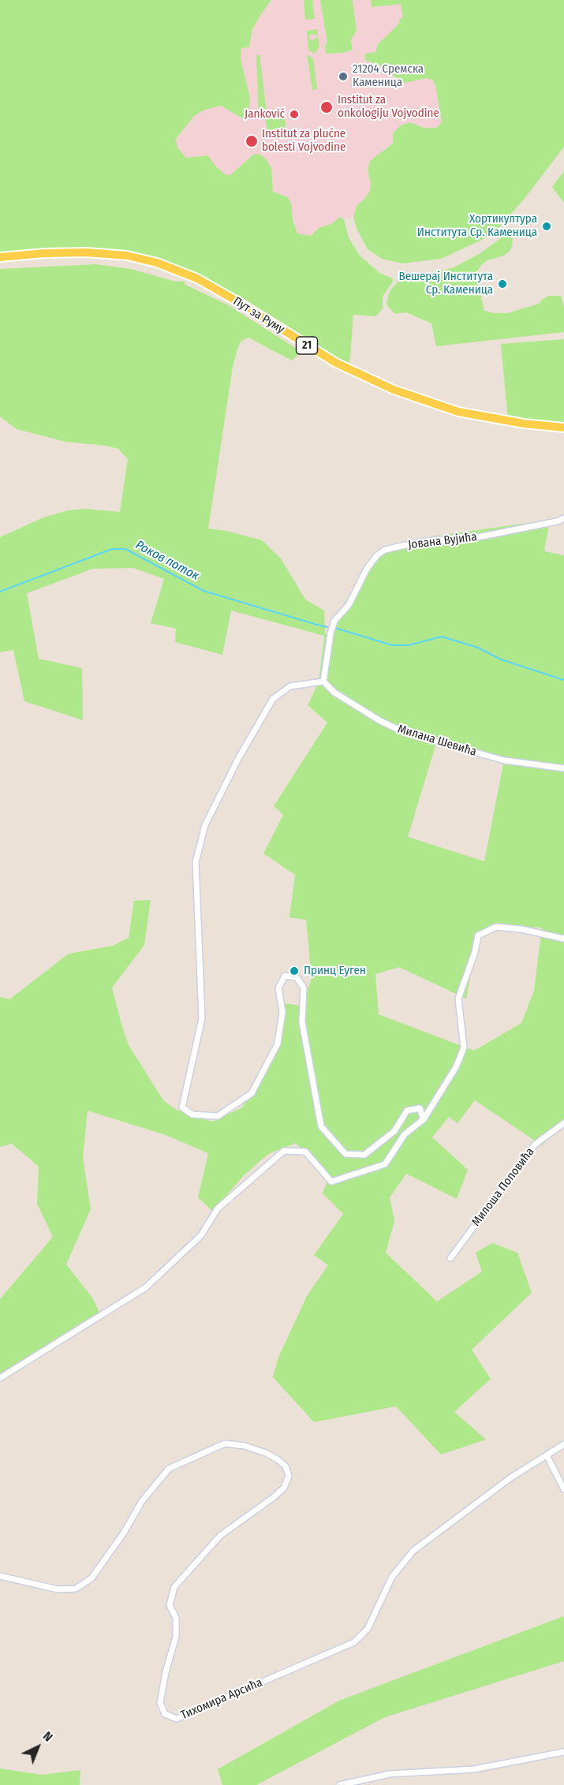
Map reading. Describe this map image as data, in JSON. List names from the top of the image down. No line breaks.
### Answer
{"streets":{"main road":["Пут за Руму","21"],"street":["Јована Вујића","Милана Шевића","Милоша Поповића","Тихомира Арсића"]},"crossings":[["Јована Вујића","Милана Шевића"]],"water":["Роков поток"],"places":["21204 Сремска Каменица","Institut za onkologiju Vojvodine","Janković","Institut za plućne bolesti Vojvodine","Хортикултура Института Ср. Каменица","Вешерај Института Ср. Каменица","Принц Еуген"],"north":"top right"}
